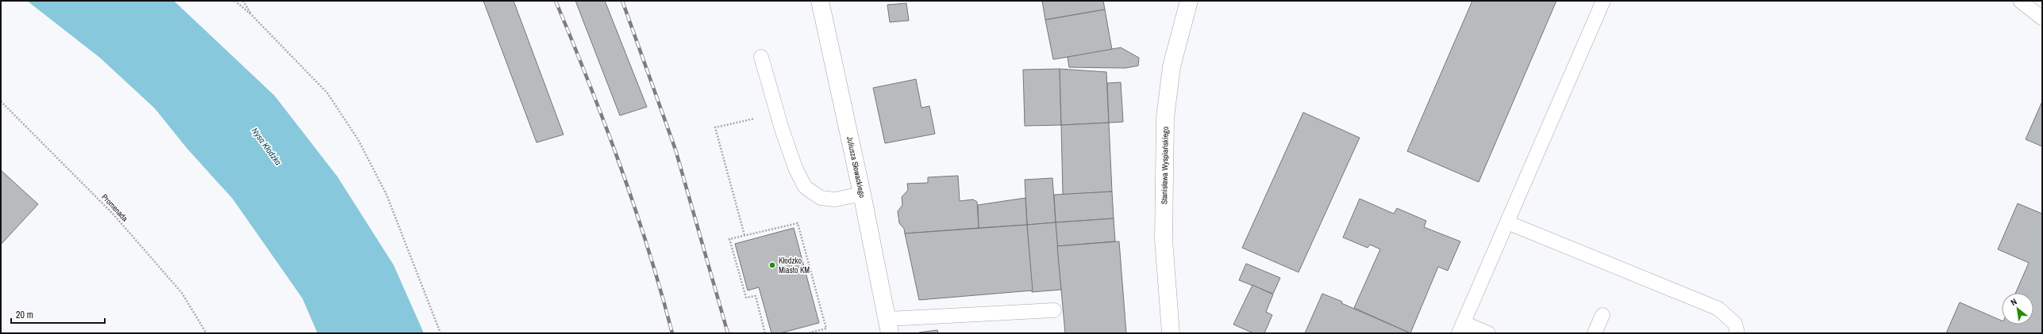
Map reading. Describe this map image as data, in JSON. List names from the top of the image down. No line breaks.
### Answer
{"streets":{"main road":["Stanisława Wyspiańskiego","Juliusza Słowackiego"],"path":["Promenada"]},"water":["Nysa Kłodzka"],"places":["Kłodzko Miasto KM"],"scale_bar":"20 m","north":"top left"}
